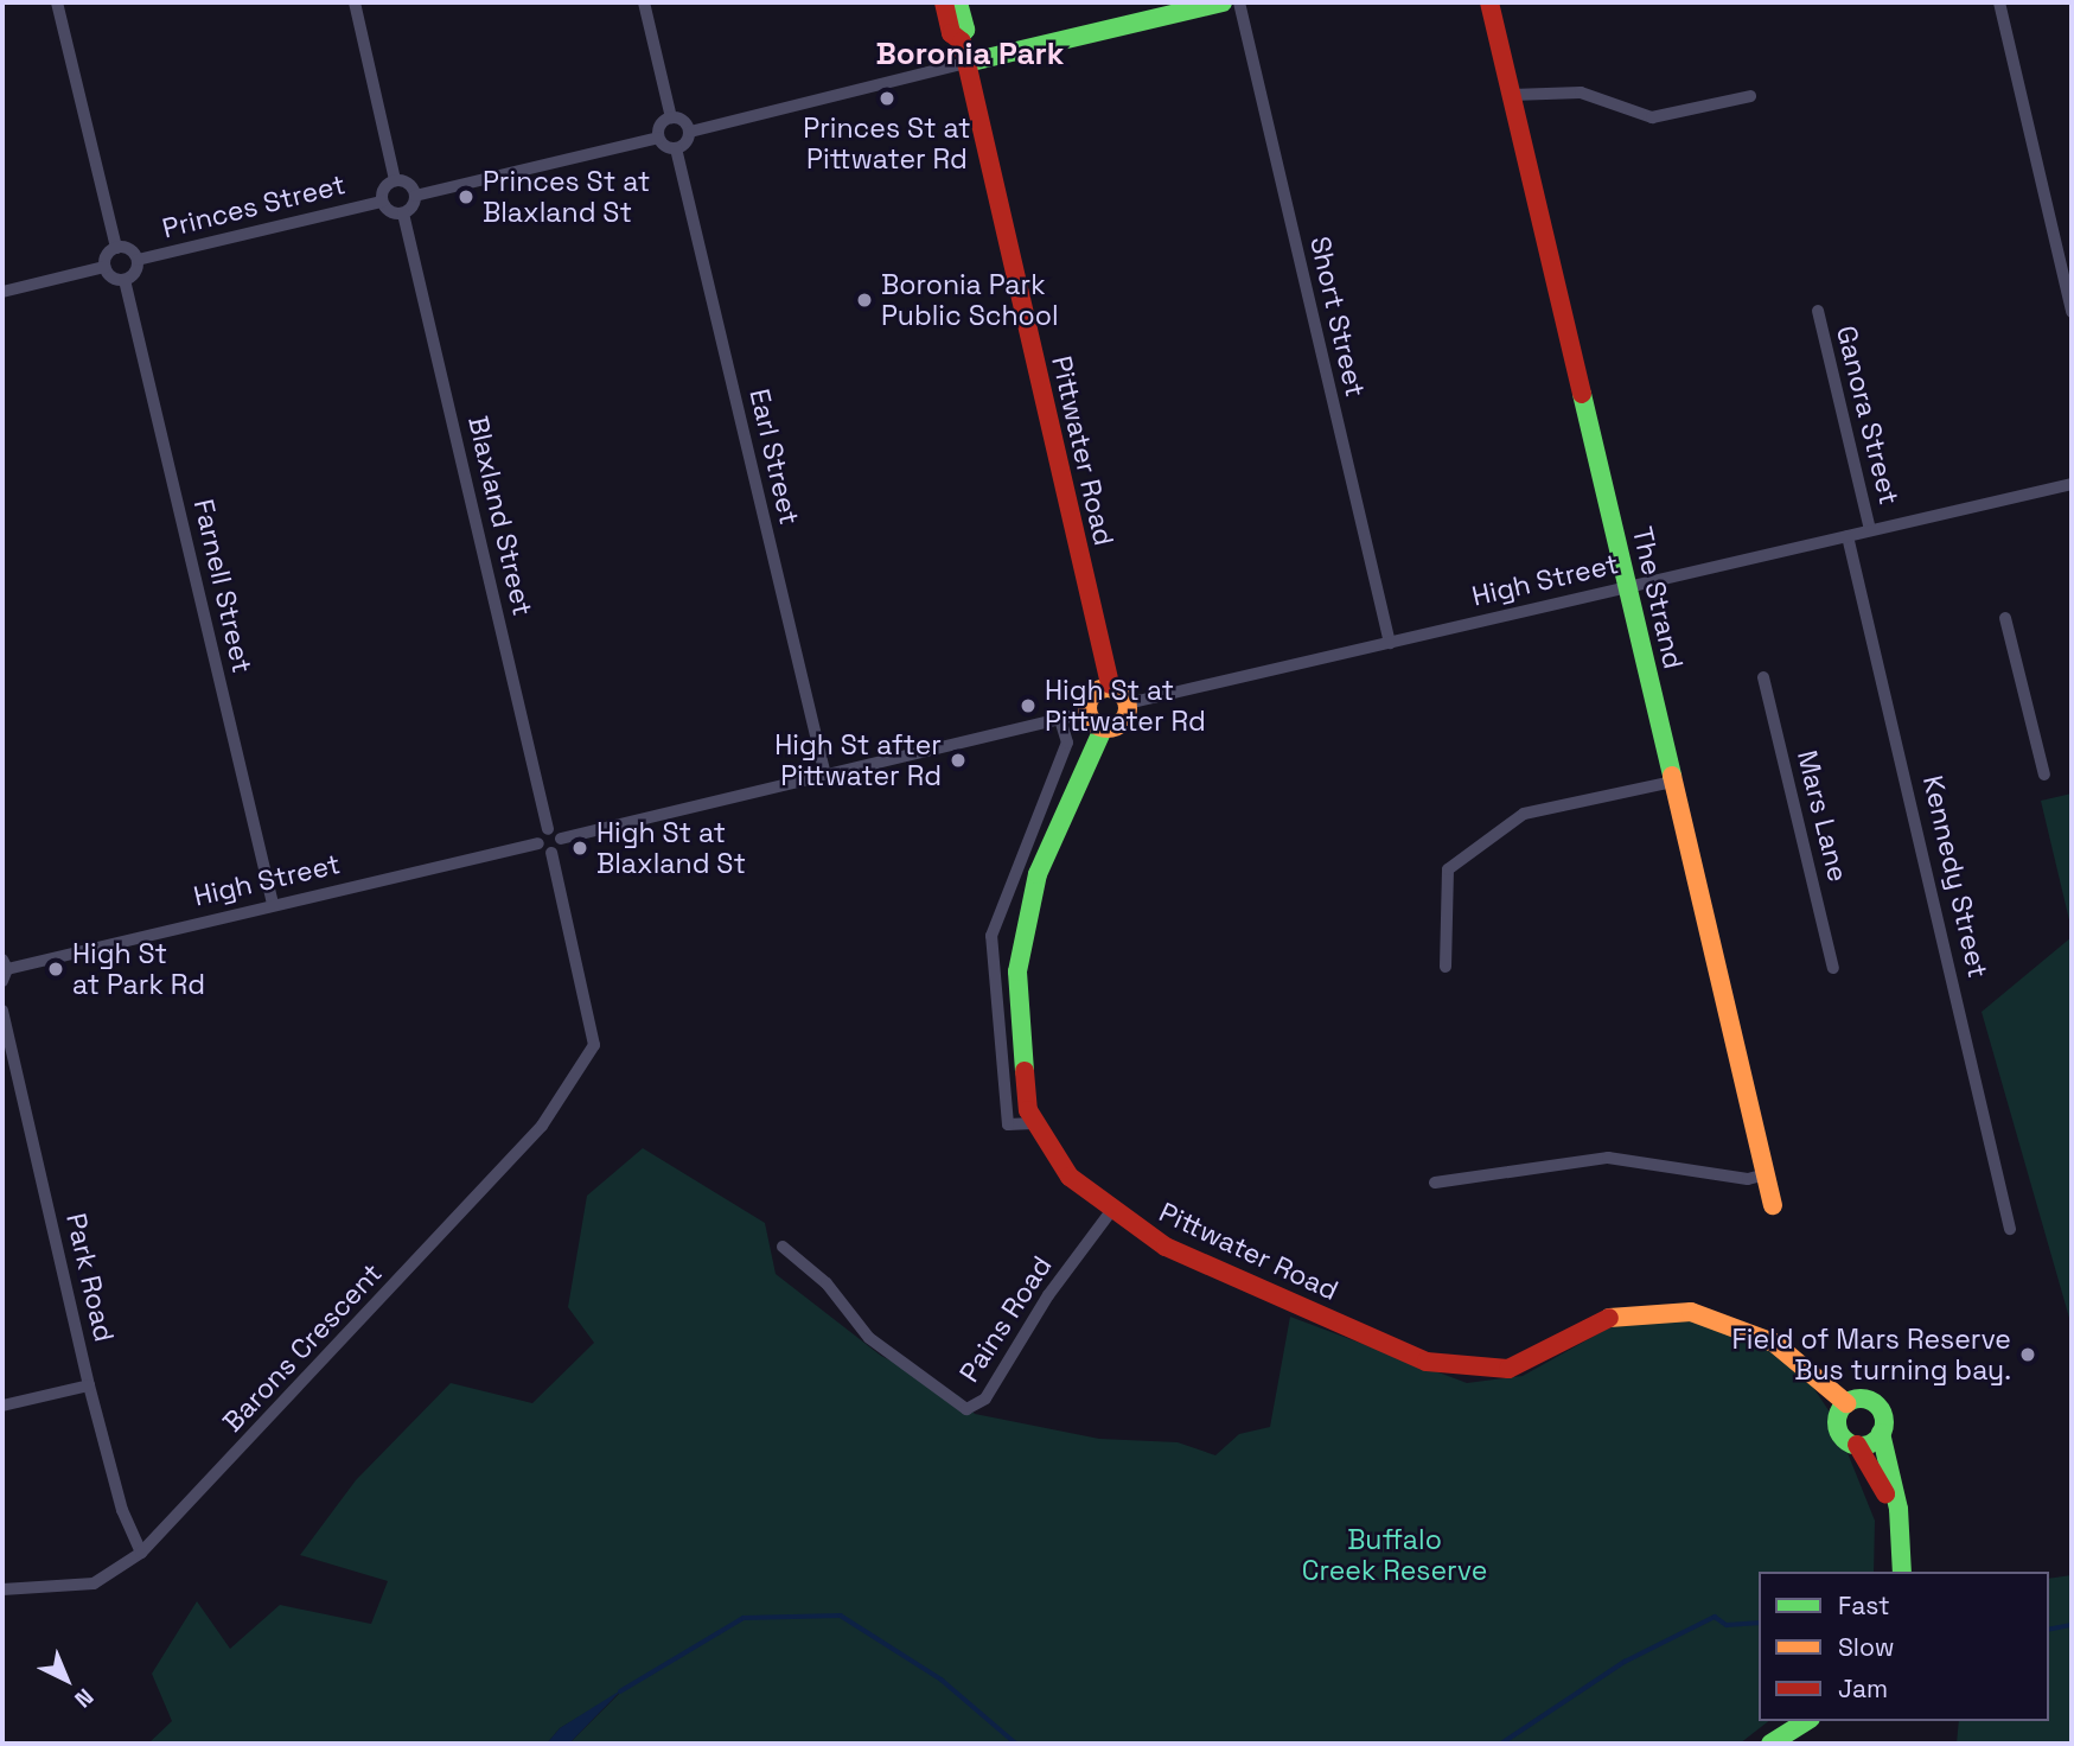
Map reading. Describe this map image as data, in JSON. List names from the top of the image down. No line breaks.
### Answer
{"streets":{"main road":["Pittwater Road","The Strand"],"street":["Princes Street","Short Street","Ganora Street","Earl Street","Blaxland Street","High Street","Farnell Street","Mars Lane","Kennedy Street","Park Road","Pains Road","Barons Crescent"]},"crossings":[["Princes Street","Blaxland Street"],["Princes Street","Farnell Street"],["Short Street","High Street"],["Ganora Street","High Street"],["Pittwater Road","High Street"],["Pittwater Road","Pains Road"],["High Street","Farnell Street"],["High Street","The Strand"],["High Street","Kennedy Street"],["Park Road","Barons Crescent"]],"districts":["Boronia Park"],"parks":["Buffalo Creek Reserve"],"places":["Princes St at Pittwater Rd","Princes St at Blaxland St","Boronia Park Public School","High St at Pittwater Rd","High St after Pittwater Rd","High St at Blaxland St","High St at Park Rd","Field of Mars Reserve Bus turning bay."],"legend":["Fast","Slow","Jam"],"north":"bottom right"}
